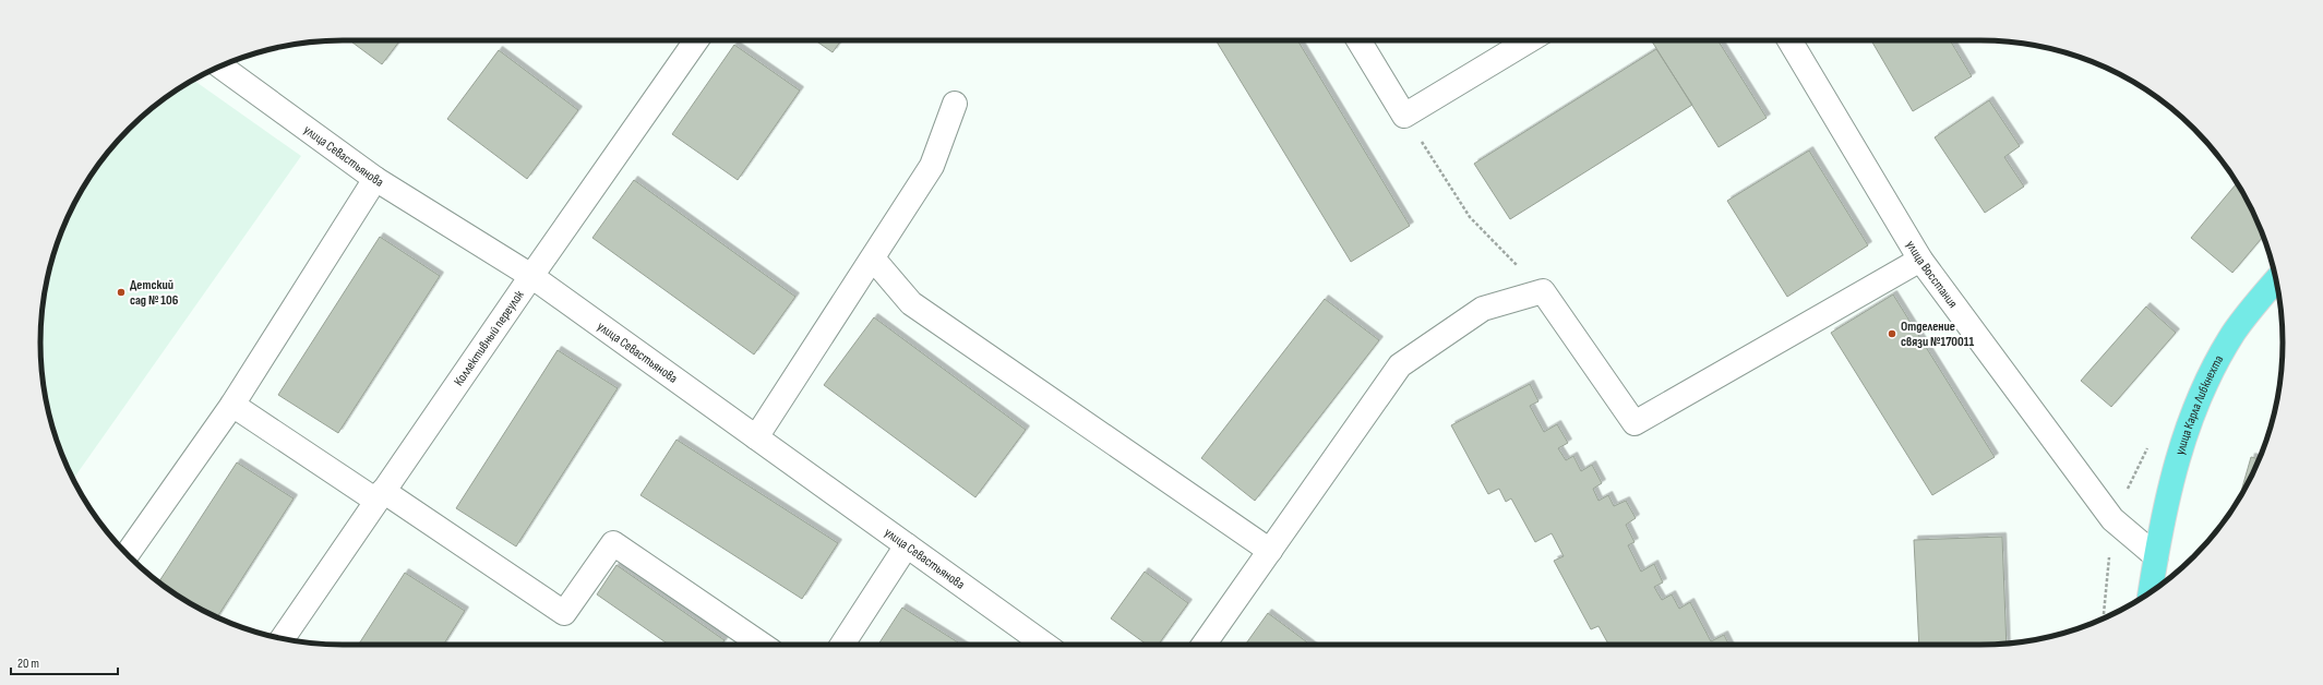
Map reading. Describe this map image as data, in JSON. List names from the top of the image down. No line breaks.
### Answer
{"streets":{"main road":["улица Карла Либкнехта"],"street":["улица Севастьянова","улица Восстания","Коллективный переулок"]},"crossings":[["улица Севастьянова","Коллективный переулок"],["улица Восстания","улица Карла Либкнехта"]],"places":["Детский сад № 106","Отделение связи №170011"],"scale_bar":"20 m"}
